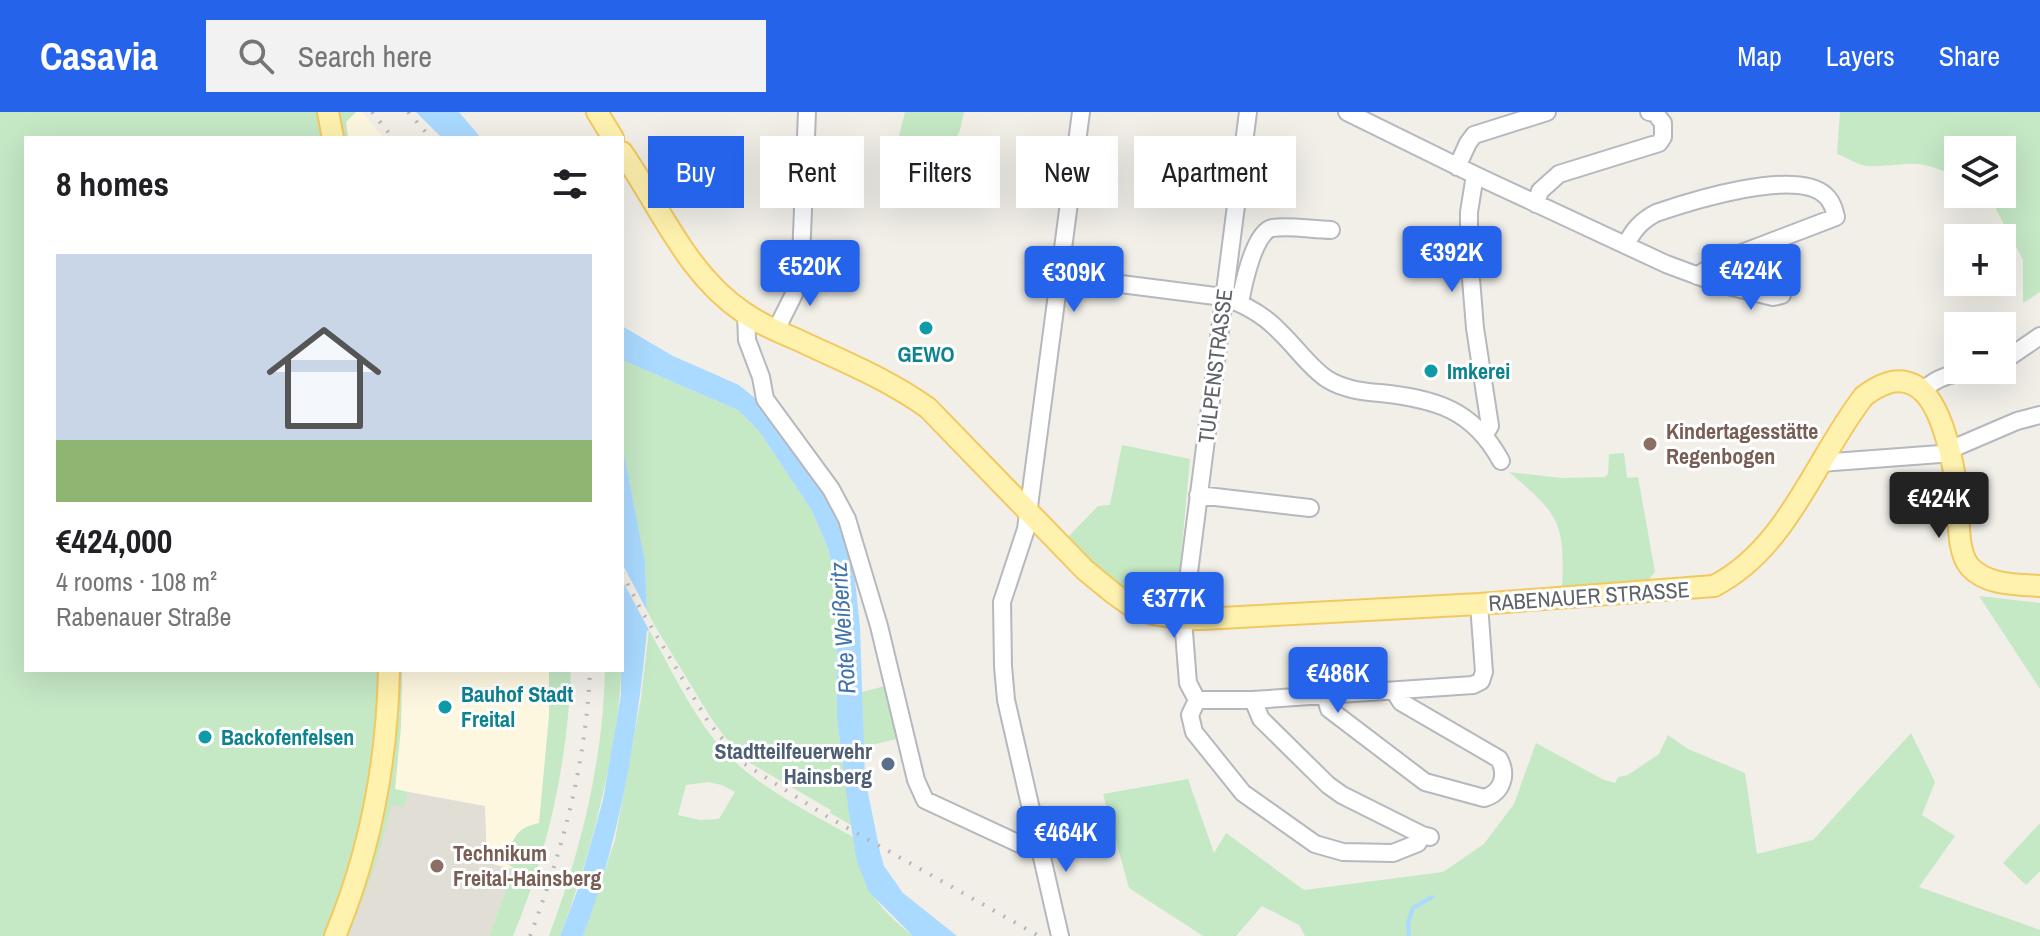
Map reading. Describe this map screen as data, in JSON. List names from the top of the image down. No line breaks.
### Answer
{"streets":{"main road":["RABENAUER STRASSE"],"street":["TULPENSTRASSE"]},"crossings":[["TULPENSTRASSE","RABENAUER STRASSE"]],"water":["Rote Weißeritz"],"places":["GEWO","Imkerei","Kindertagesstätte Regenbogen","Bauhof Stadt Freital","Backofenfelsen","Stadtteilfeuerwehr Hainsberg","Technikum Freital-Hainsberg"],"page":{"header":"Casavia","search":"Search here","nav":["Map","Layers","Share"],"map_buttons":["+","−"],"chip":["Buy","Rent","Filters","New","Apartment"],"heading":"8 homes","price":["€392K","€520K","€424K","€309K","€424K","€377K","€486K","€464K"],"list":[{"name":"€424,000","note":"4 rooms · 108 m² · Rabenauer Straße"}]}}
